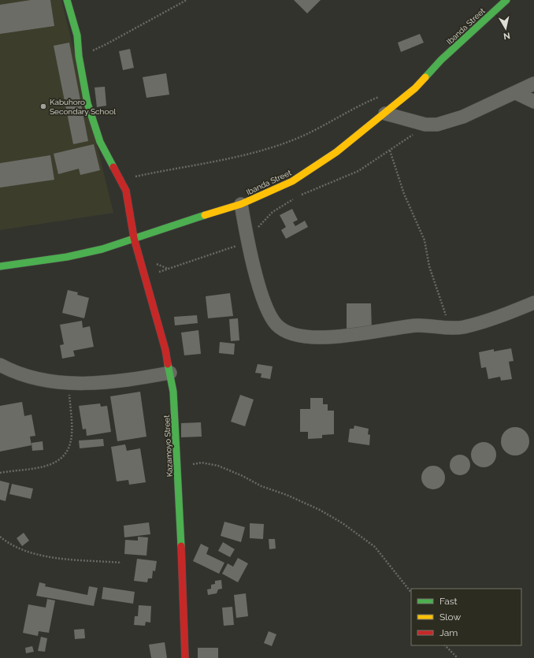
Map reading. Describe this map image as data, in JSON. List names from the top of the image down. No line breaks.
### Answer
{"streets":{"street":["Ibanda Street","Kazamoyo Street"]},"crossings":[["Ibanda Street","Kazamoyo Street"]],"places":["Kabuhoro Secondary School"],"legend":["Fast","Slow","Jam"],"north":"bottom"}
